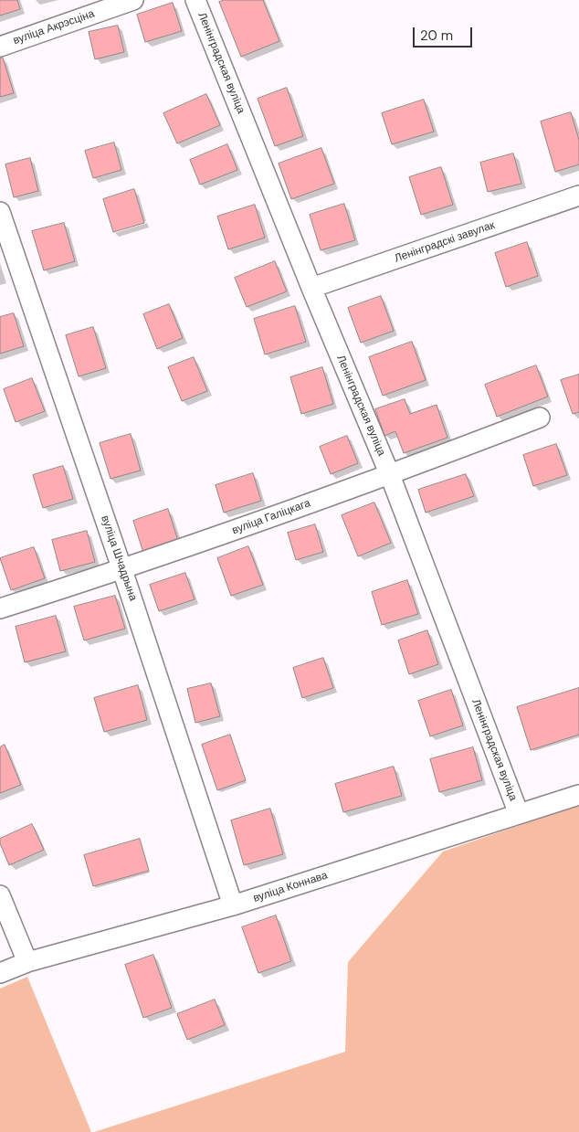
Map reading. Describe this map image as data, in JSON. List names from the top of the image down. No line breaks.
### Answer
{"streets":{"street":["вуліца Акрэсціна","Ленінградская вуліца","Ленінградскі завулак","вуліца Галіцкага","вуліца Шчадрына","вуліца Коннава"]},"crossings":[["Ленінградская вуліца","Ленінградскі завулак"],["Ленінградская вуліца","вуліца Галіцкага"],["Ленінградская вуліца","вуліца Коннава"],["вуліца Галіцкага","вуліца Шчадрына"],["вуліца Шчадрына","вуліца Коннава"]],"scale_bar":"20 m"}
